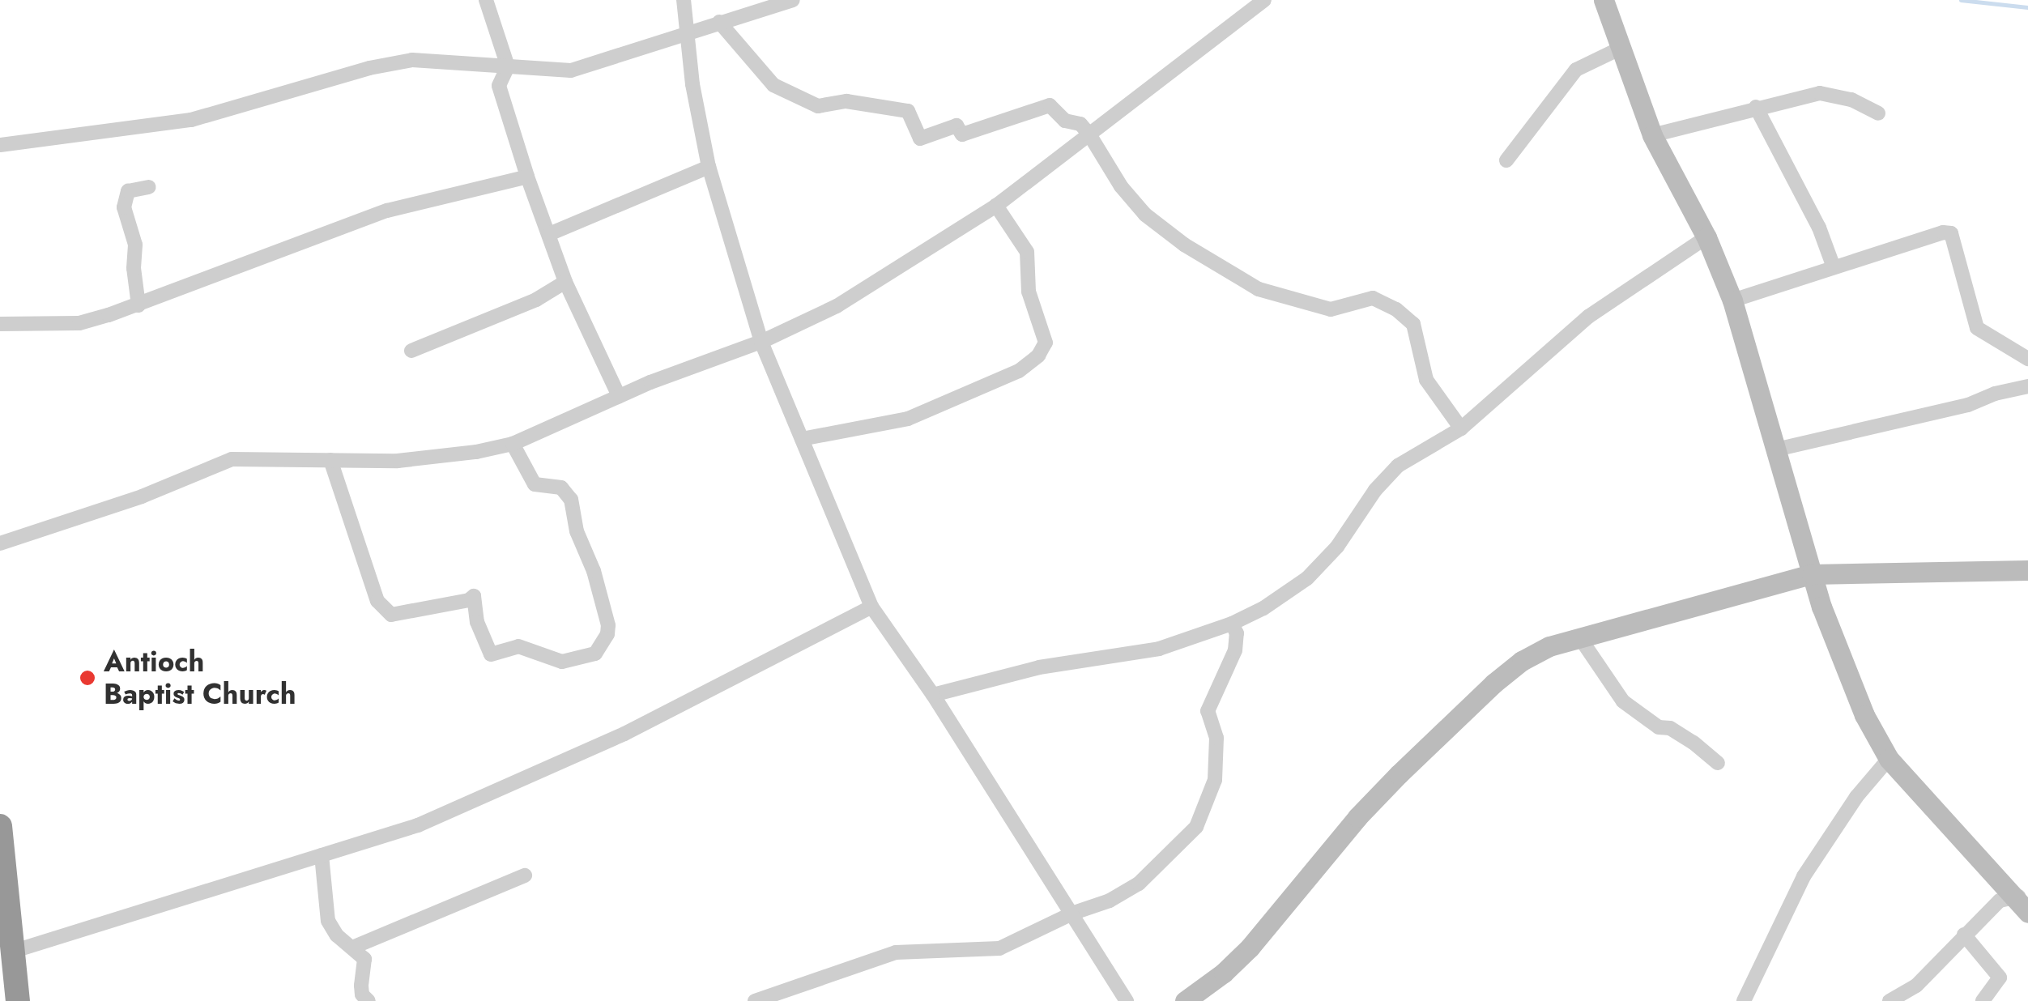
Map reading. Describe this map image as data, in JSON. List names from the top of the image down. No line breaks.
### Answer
{"places":["Antioch Baptist Church"]}
